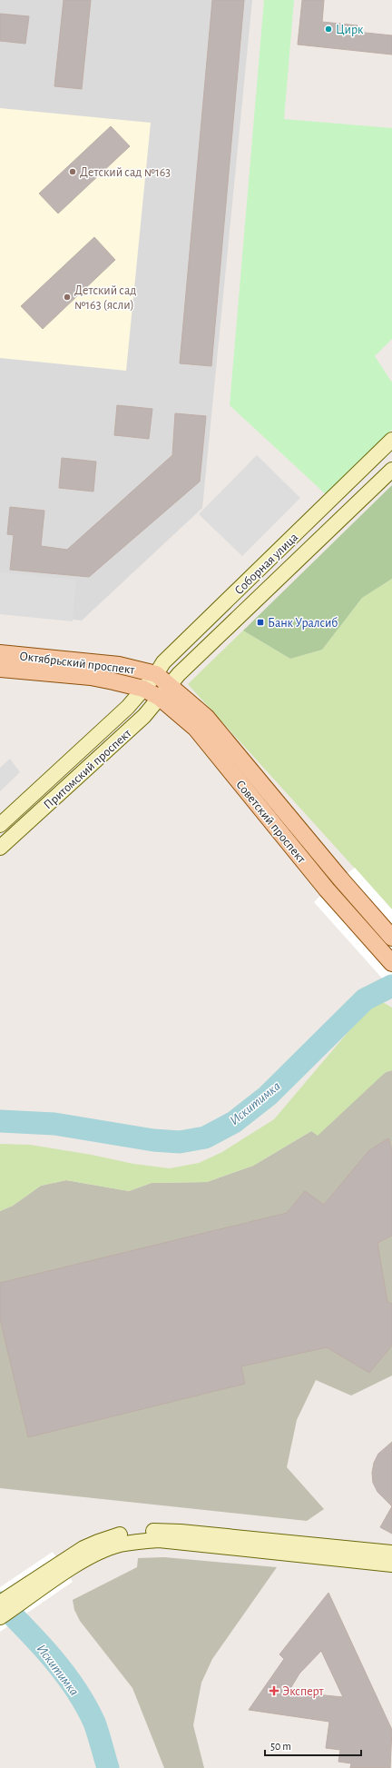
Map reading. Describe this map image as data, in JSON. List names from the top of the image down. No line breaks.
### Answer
{"streets":{"main road":["Соборная улица","Октябрьский проспект","Притомский проспект","Советский проспект"]},"crossings":[["Соборная улица","Октябрьский проспект"],["Соборная улица","Притомский проспект"],["Соборная улица","Советский проспект"],["Октябрьский проспект","Притомский проспект"],["Октябрьский проспект","Советский проспект"],["Притомский проспект","Советский проспект"]],"water":["Искитимка"],"places":{"other":["Цирк","Детский сад №163","Детский сад №163 (ясли)"],"transit":["Банк Уралсиб"],"health":["Эксперт"]},"scale_bar":"50 m"}
